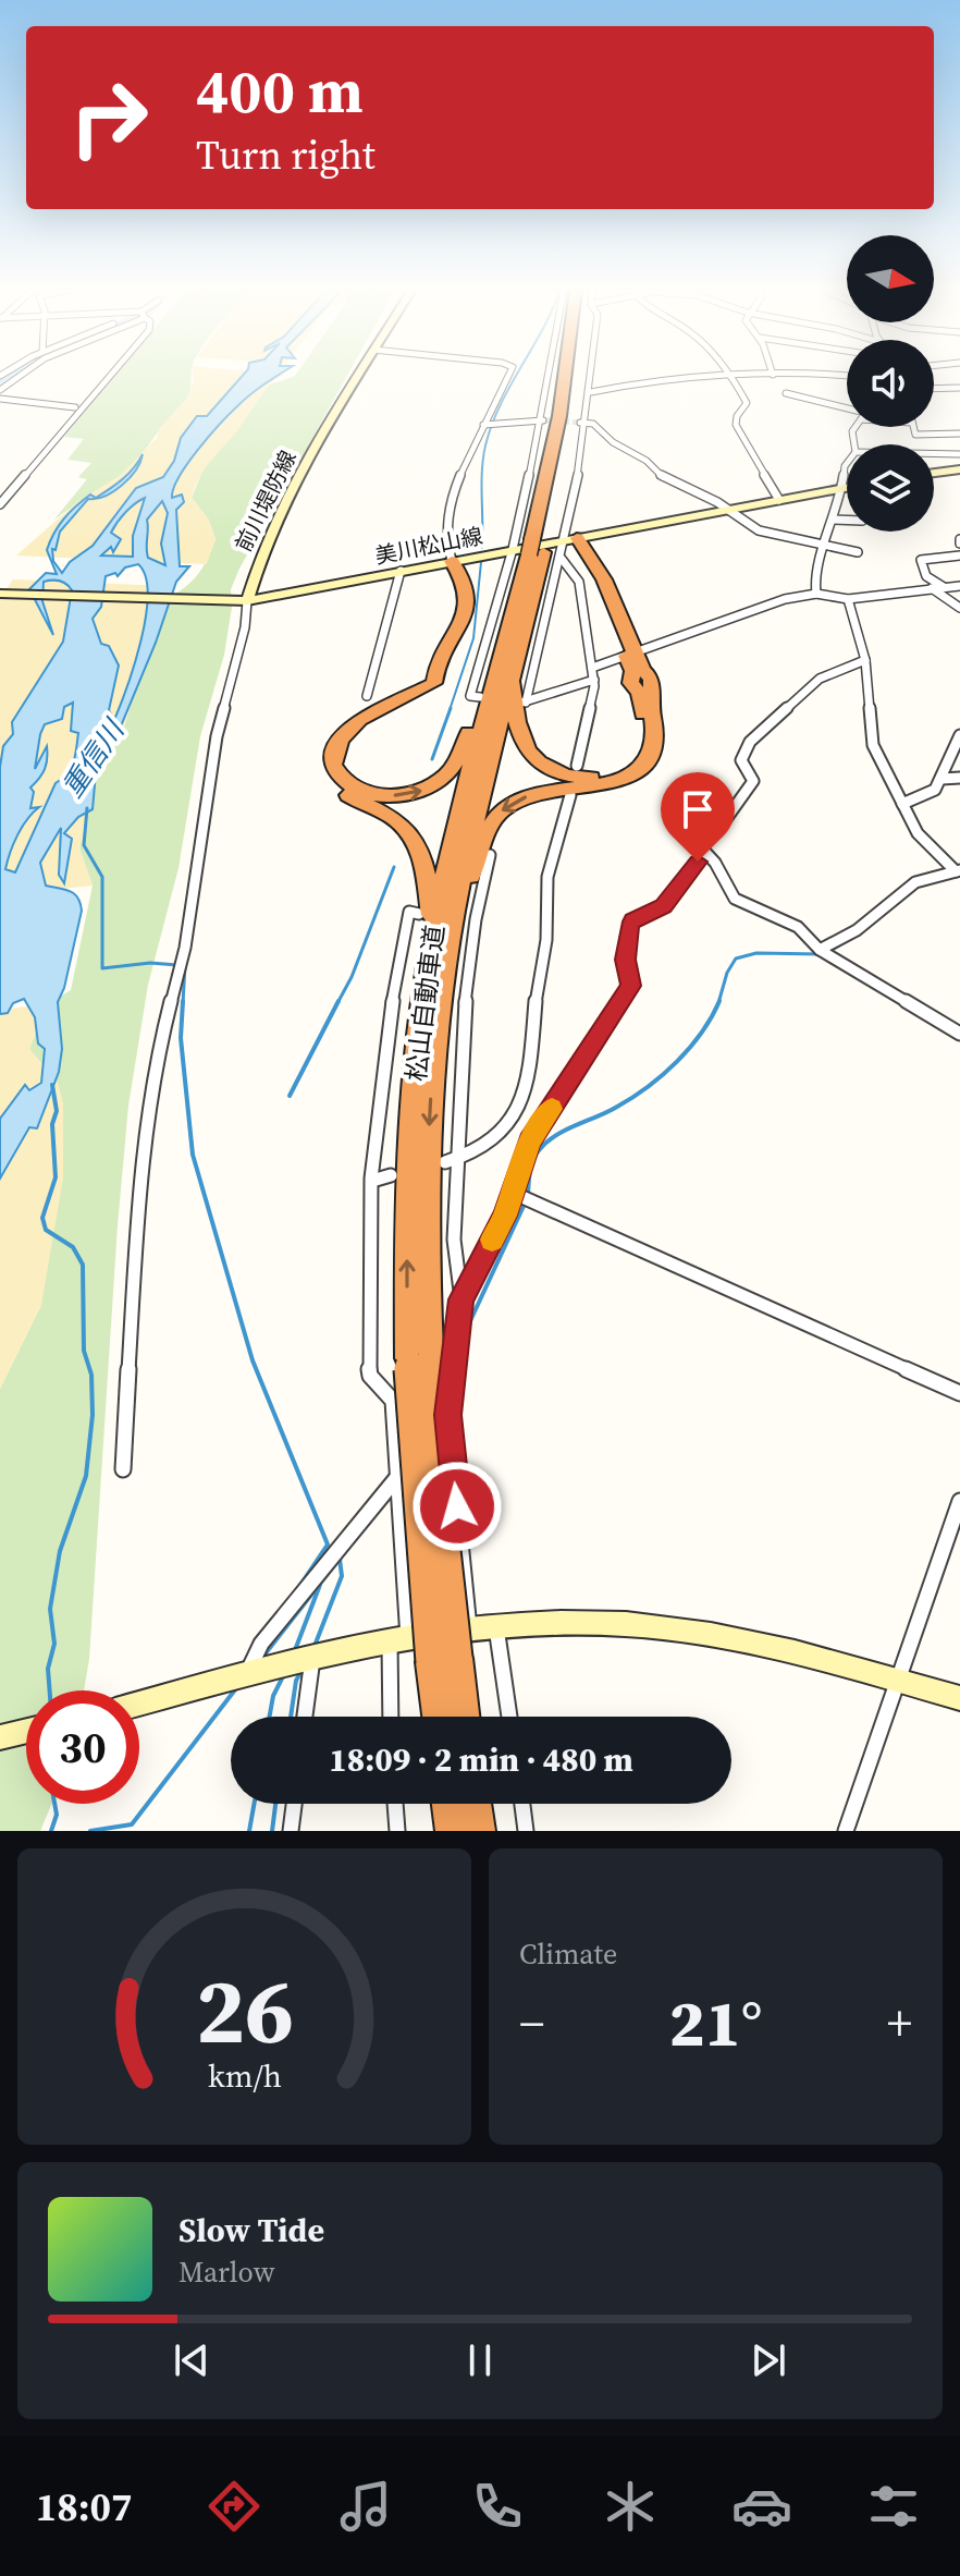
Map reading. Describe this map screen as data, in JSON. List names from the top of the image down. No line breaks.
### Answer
{"streets":{"highway":["松山自動車道"],"street":["前川堤防線","美川松山線"]},"crossings":[["前川堤防線","美川松山線"],["美川松山線","松山自動車道"]],"water":["重信川"],"north":"right","page":{"turn":["400 m","Turn right"],"limit":"30","trip":"18:09 · 2 min · 480 m","tile":"Climate","heat":["−","21°","+"],"song":["Slow Tide","Marlow"],"tabs":"18:07","gauge":["26","km/h"]}}
